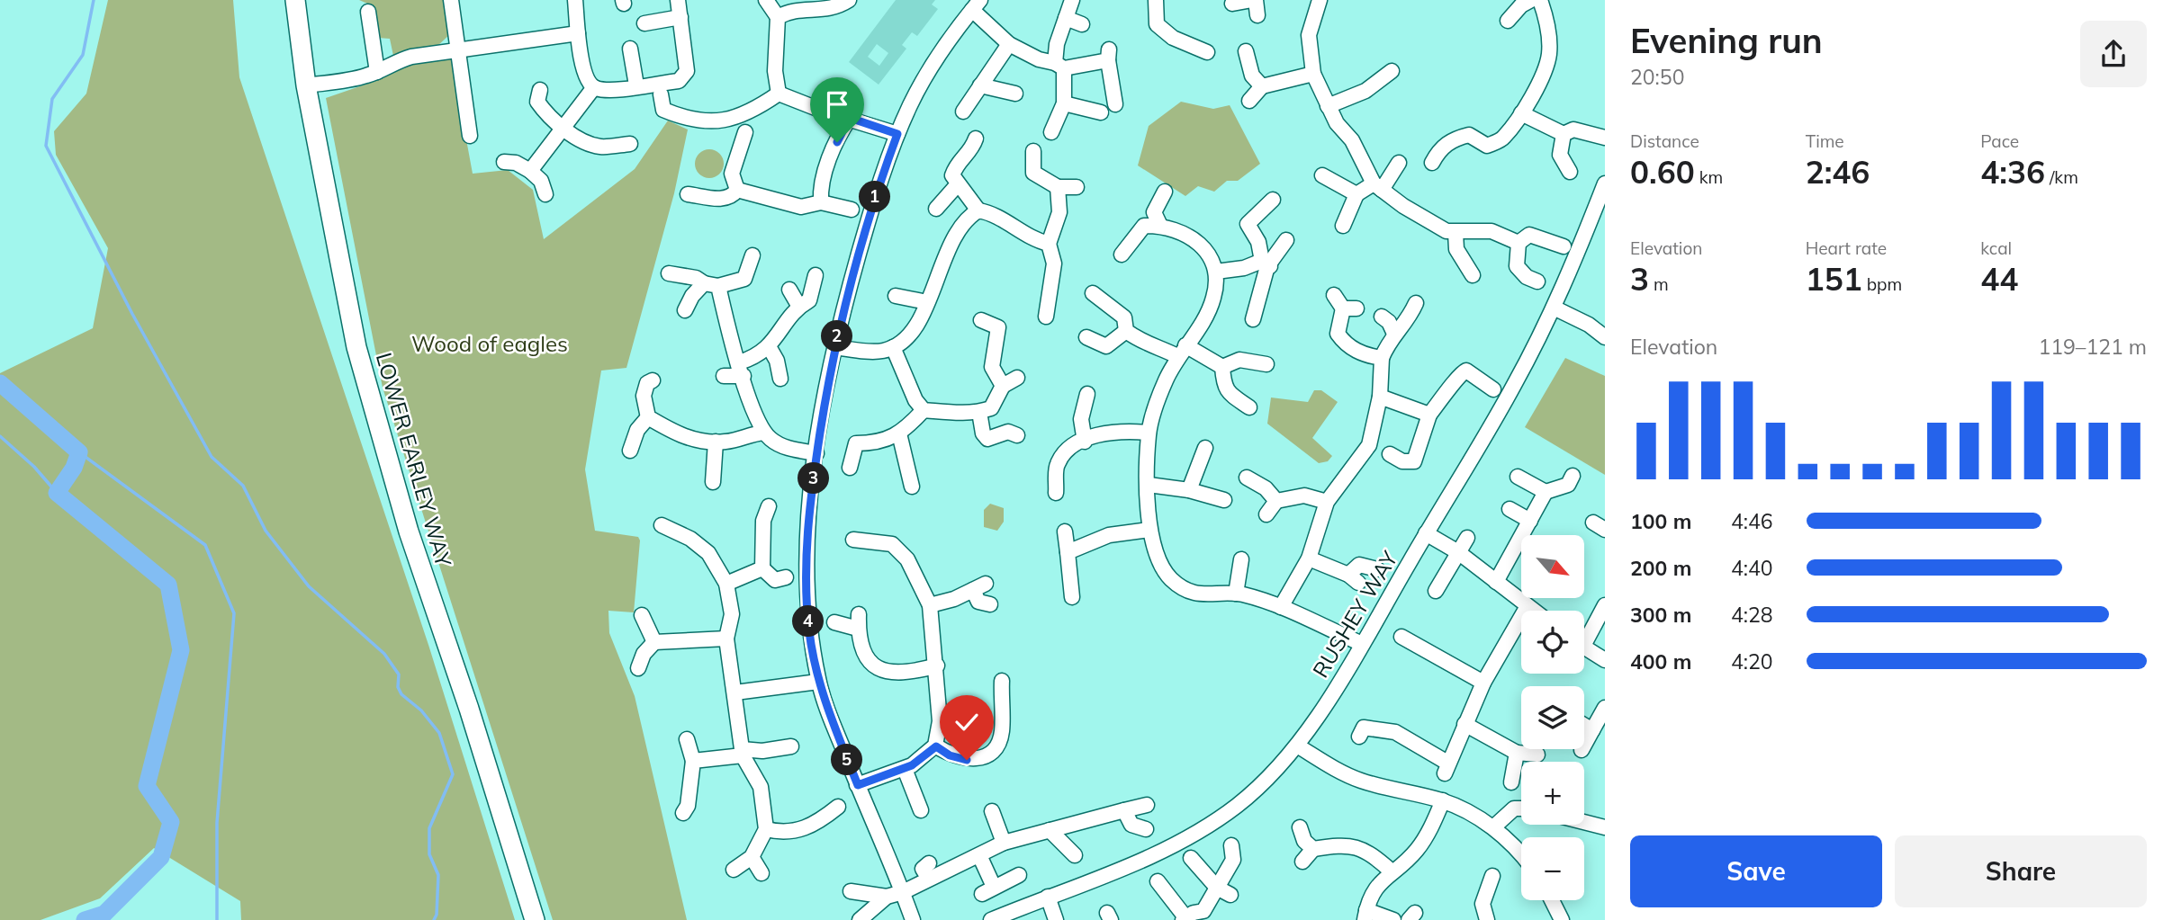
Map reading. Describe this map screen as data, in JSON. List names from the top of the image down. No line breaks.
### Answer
{"streets":{"main road":["LOWER EARLEY WAY"],"street":["RUSHEY WAY"]},"parks":["Wood of eagles"],"north":"bottom right","page":{"heading":["Evening run","20:50"],"stats":[["Distance","0.60 km"],["Time","2:46"],["Pace","4:36 /km"],["Elevation","3 m"],["Heart rate","151 bpm"],["kcal","44"]],"pins":["1","2","3","4","5"],"chart":["Elevation","119–121 m"],"list":[{"name":"100 m","note":"4:46"},{"name":"200 m","note":"4:40"},{"name":"300 m","note":"4:28"},{"name":"400 m","note":"4:20"}],"map_buttons":["+","−"],"buttons":["Save","Share"]}}
